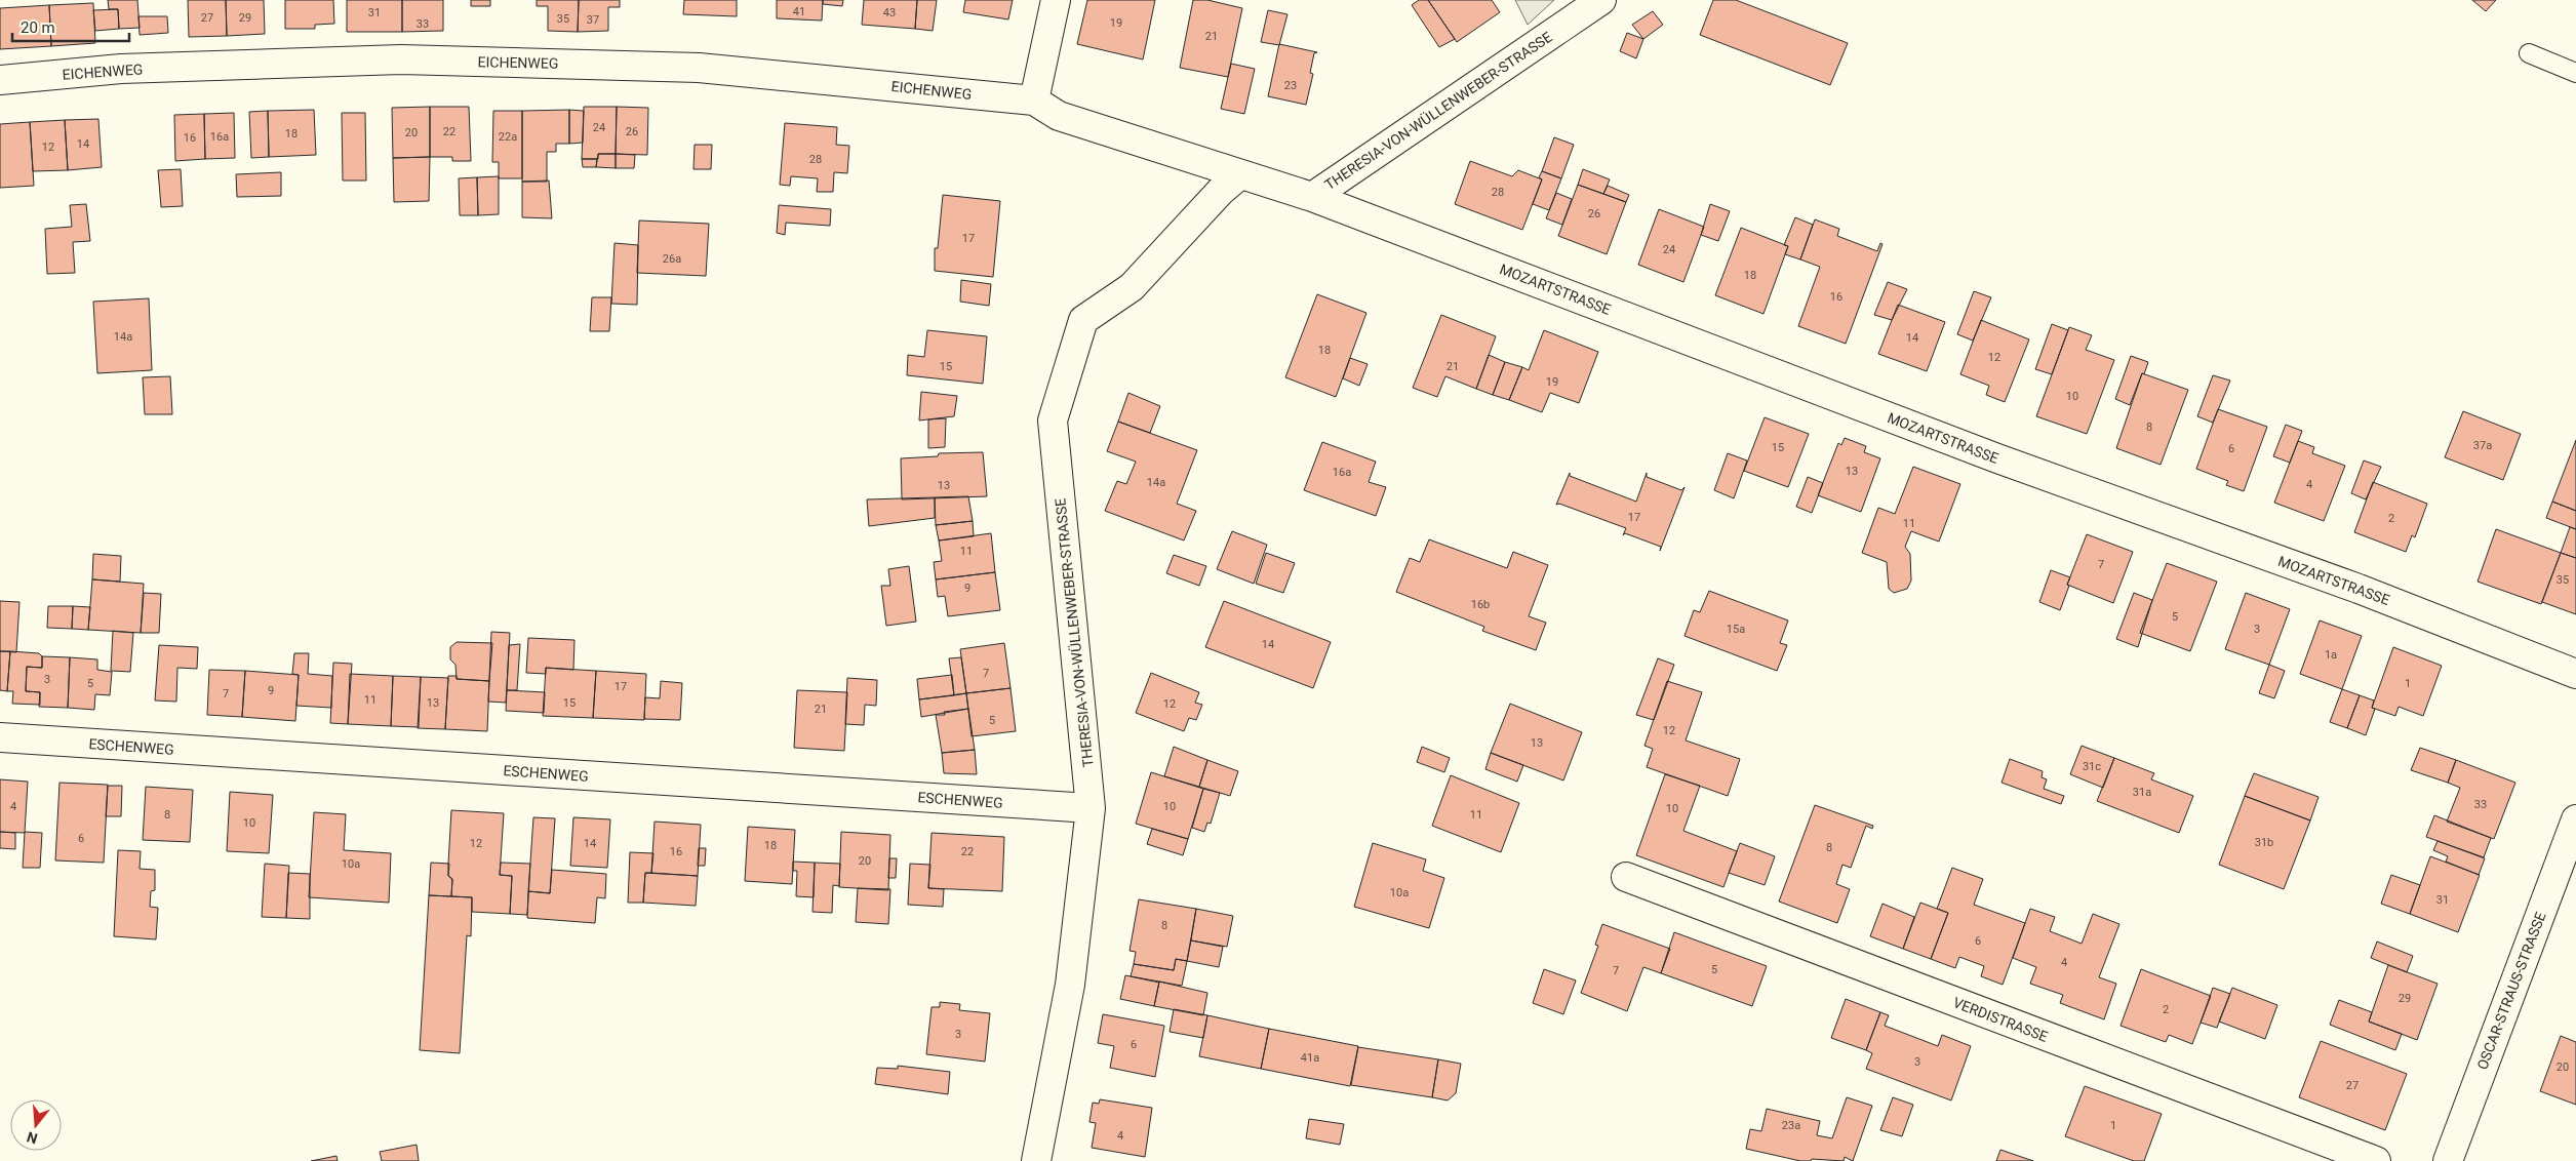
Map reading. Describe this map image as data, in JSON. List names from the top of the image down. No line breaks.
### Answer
{"streets":{"street":["EICHENWEG","THERESIA-VON-WÜLLENWEBER-STRASSE","MOZARTSTRASSE","ESCHENWEG","OSCAR-STRAUS-STRASSE","VERDISTRASSE"]},"crossings":[["EICHENWEG","THERESIA-VON-WÜLLENWEBER-STRASSE"],["THERESIA-VON-WÜLLENWEBER-STRASSE","MOZARTSTRASSE"],["THERESIA-VON-WÜLLENWEBER-STRASSE","ESCHENWEG"]],"house_numbers":["41","31","43","27","29","35","37","19","33","21","23","24","22","26","20","18","16a","22a","16","14","12","28","28","26","17","24","26a","18","16","14a","14","18","12","15","21","19","10","8","37a","15","6","13","16a","14a","4","13","17","2","11","11","7","35","9","16b","5","15a","3","14","1a","7","3","5","1","17","9","7","11","13","15","12","21","5","12","13","31c","31a","33","4","10","10","8","11","10","6","31b","12","14","18","8","16","22","20","10a","10a","31","8","6","4","5","7","29","2","3","6","41a","3","20","27","23a","1","4"],"scale_bar":"20 m","north":"bottom"}
